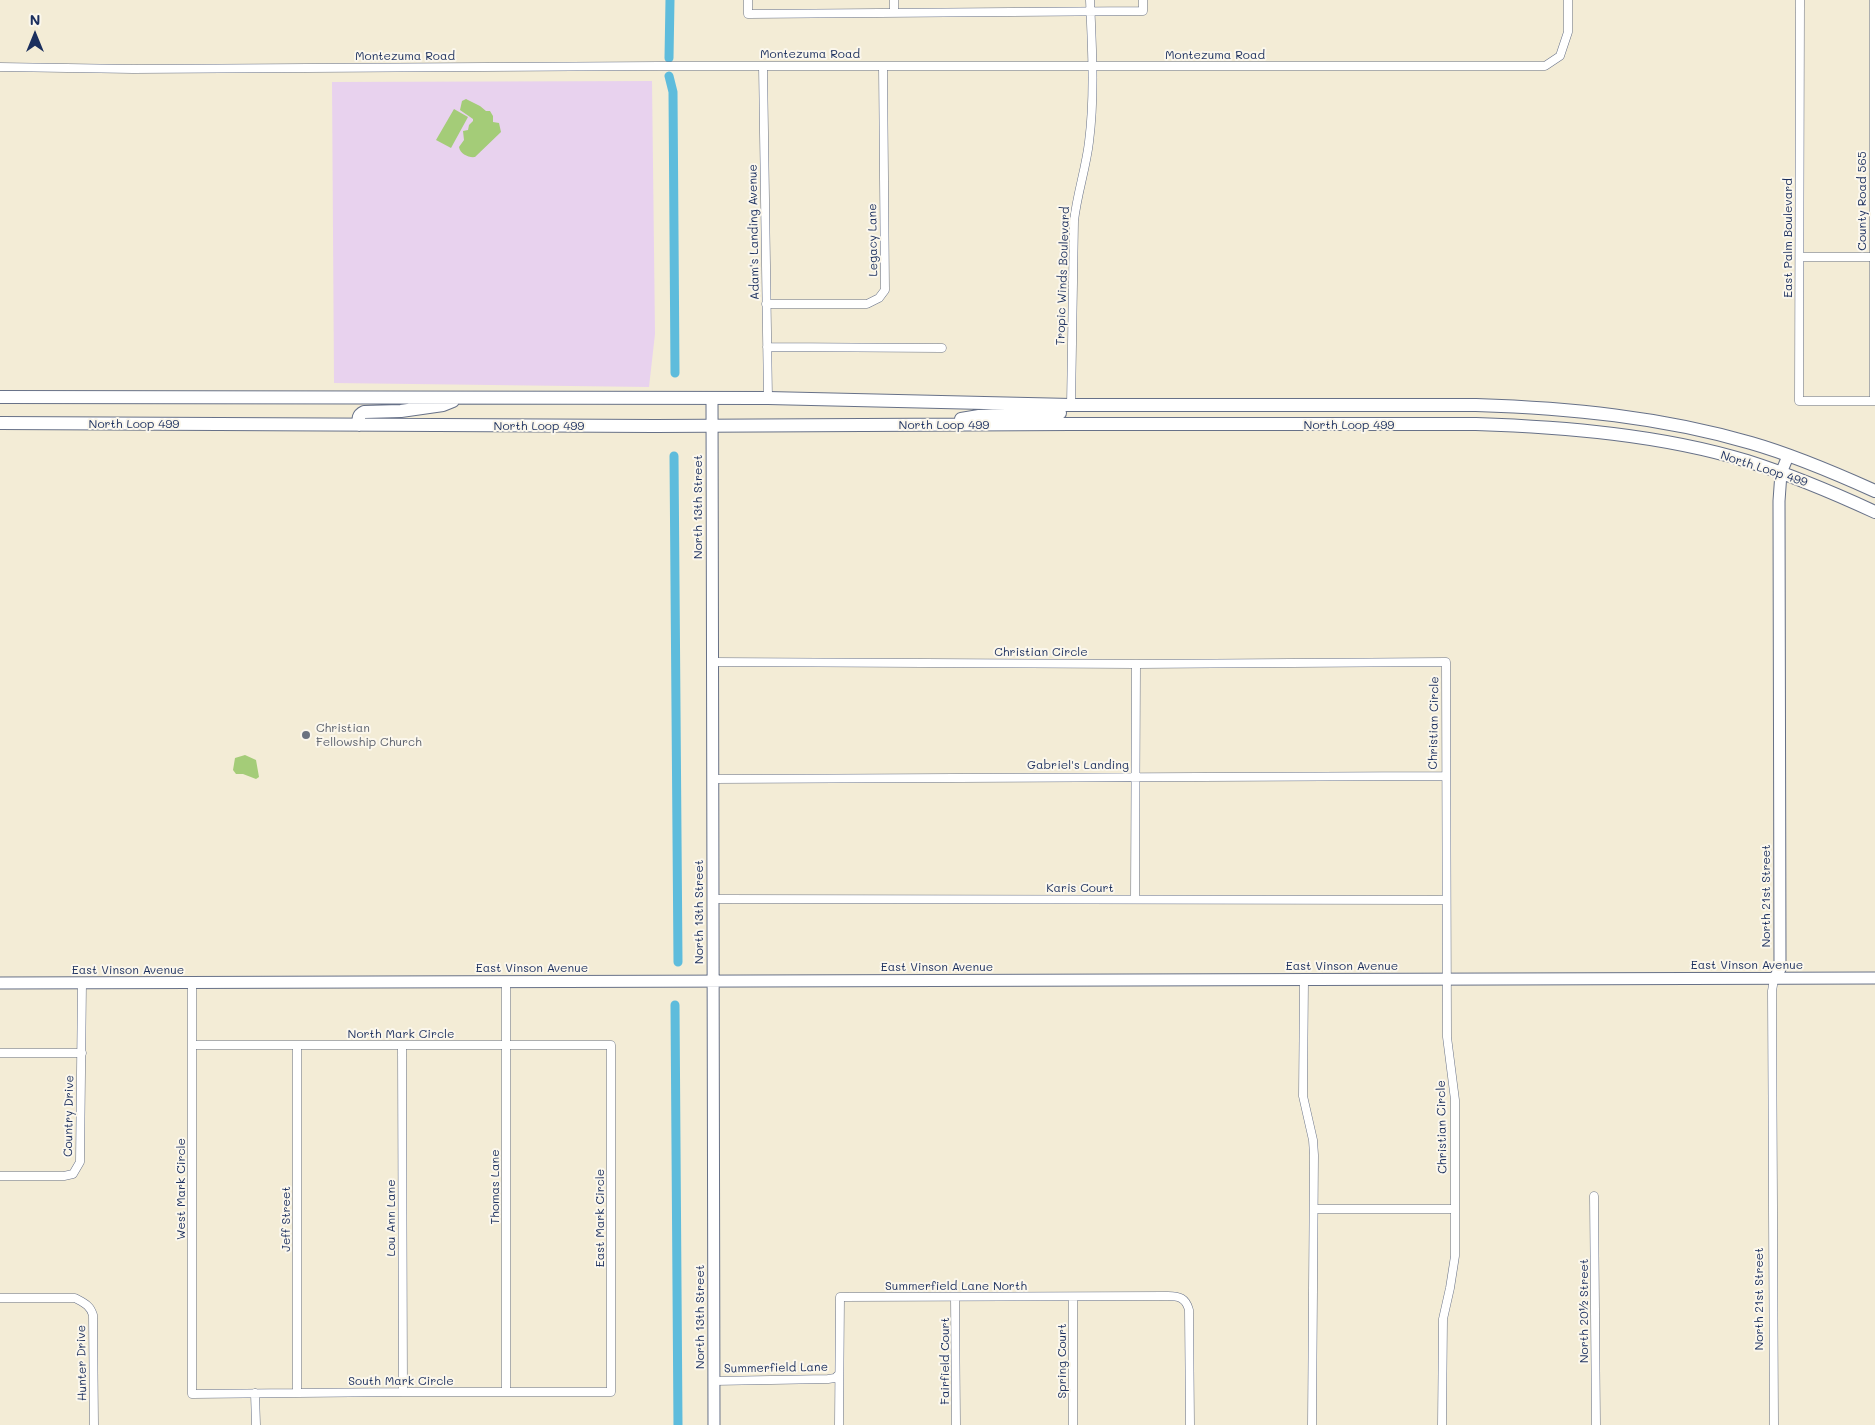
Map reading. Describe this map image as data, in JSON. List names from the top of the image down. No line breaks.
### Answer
{"streets":{"main road":["North Loop 499"],"street":["Montezuma Road","County Road 565","Adam's Landing Avenue","East Palm Boulevard","Legacy Lane","Tropic Winds Boulevard","North 13th Street","Christian Circle","Gabriel's Landing","Karis Court","North 21st Street","East Vinson Avenue","North Mark Circle","Country Drive","Thomas Lane","West Mark Circle","Lou Ann Lane","East Mark Circle","Jeff Street","Summerfield Lane North","North 20½ Street","Fairfield Court","Spring Court","Hunter Drive","Summerfield Lane","South Mark Circle"]},"crossings":[["Montezuma Road","Adam's Landing Avenue"],["Montezuma Road","Legacy Lane"],["Montezuma Road","Tropic Winds Boulevard"],["County Road 565","East Palm Boulevard"],["Adam's Landing Avenue","Legacy Lane"],["Adam's Landing Avenue","North Loop 499"],["Tropic Winds Boulevard","North Loop 499"],["North Loop 499","North 13th Street"],["North Loop 499","North 21st Street"],["North 13th Street","Christian Circle"],["North 13th Street","Gabriel's Landing"],["North 13th Street","Karis Court"],["North 13th Street","East Vinson Avenue"],["North 13th Street","Summerfield Lane"],["Christian Circle","Gabriel's Landing"],["Christian Circle","Karis Court"],["Christian Circle","East Vinson Avenue"],["North 21st Street","East Vinson Avenue"],["East Vinson Avenue","Country Drive"],["East Vinson Avenue","Thomas Lane"],["East Vinson Avenue","West Mark Circle"],["North Mark Circle","Thomas Lane"],["North Mark Circle","West Mark Circle"],["North Mark Circle","Lou Ann Lane"],["North Mark Circle","East Mark Circle"],["North Mark Circle","Jeff Street"],["Thomas Lane","South Mark Circle"],["West Mark Circle","South Mark Circle"],["Lou Ann Lane","South Mark Circle"],["East Mark Circle","South Mark Circle"],["Jeff Street","South Mark Circle"],["Summerfield Lane North","Fairfield Court"],["Summerfield Lane North","Spring Court"],["Summerfield Lane North","Summerfield Lane"]],"places":["Christian Fellowship Church"],"north":"top"}
